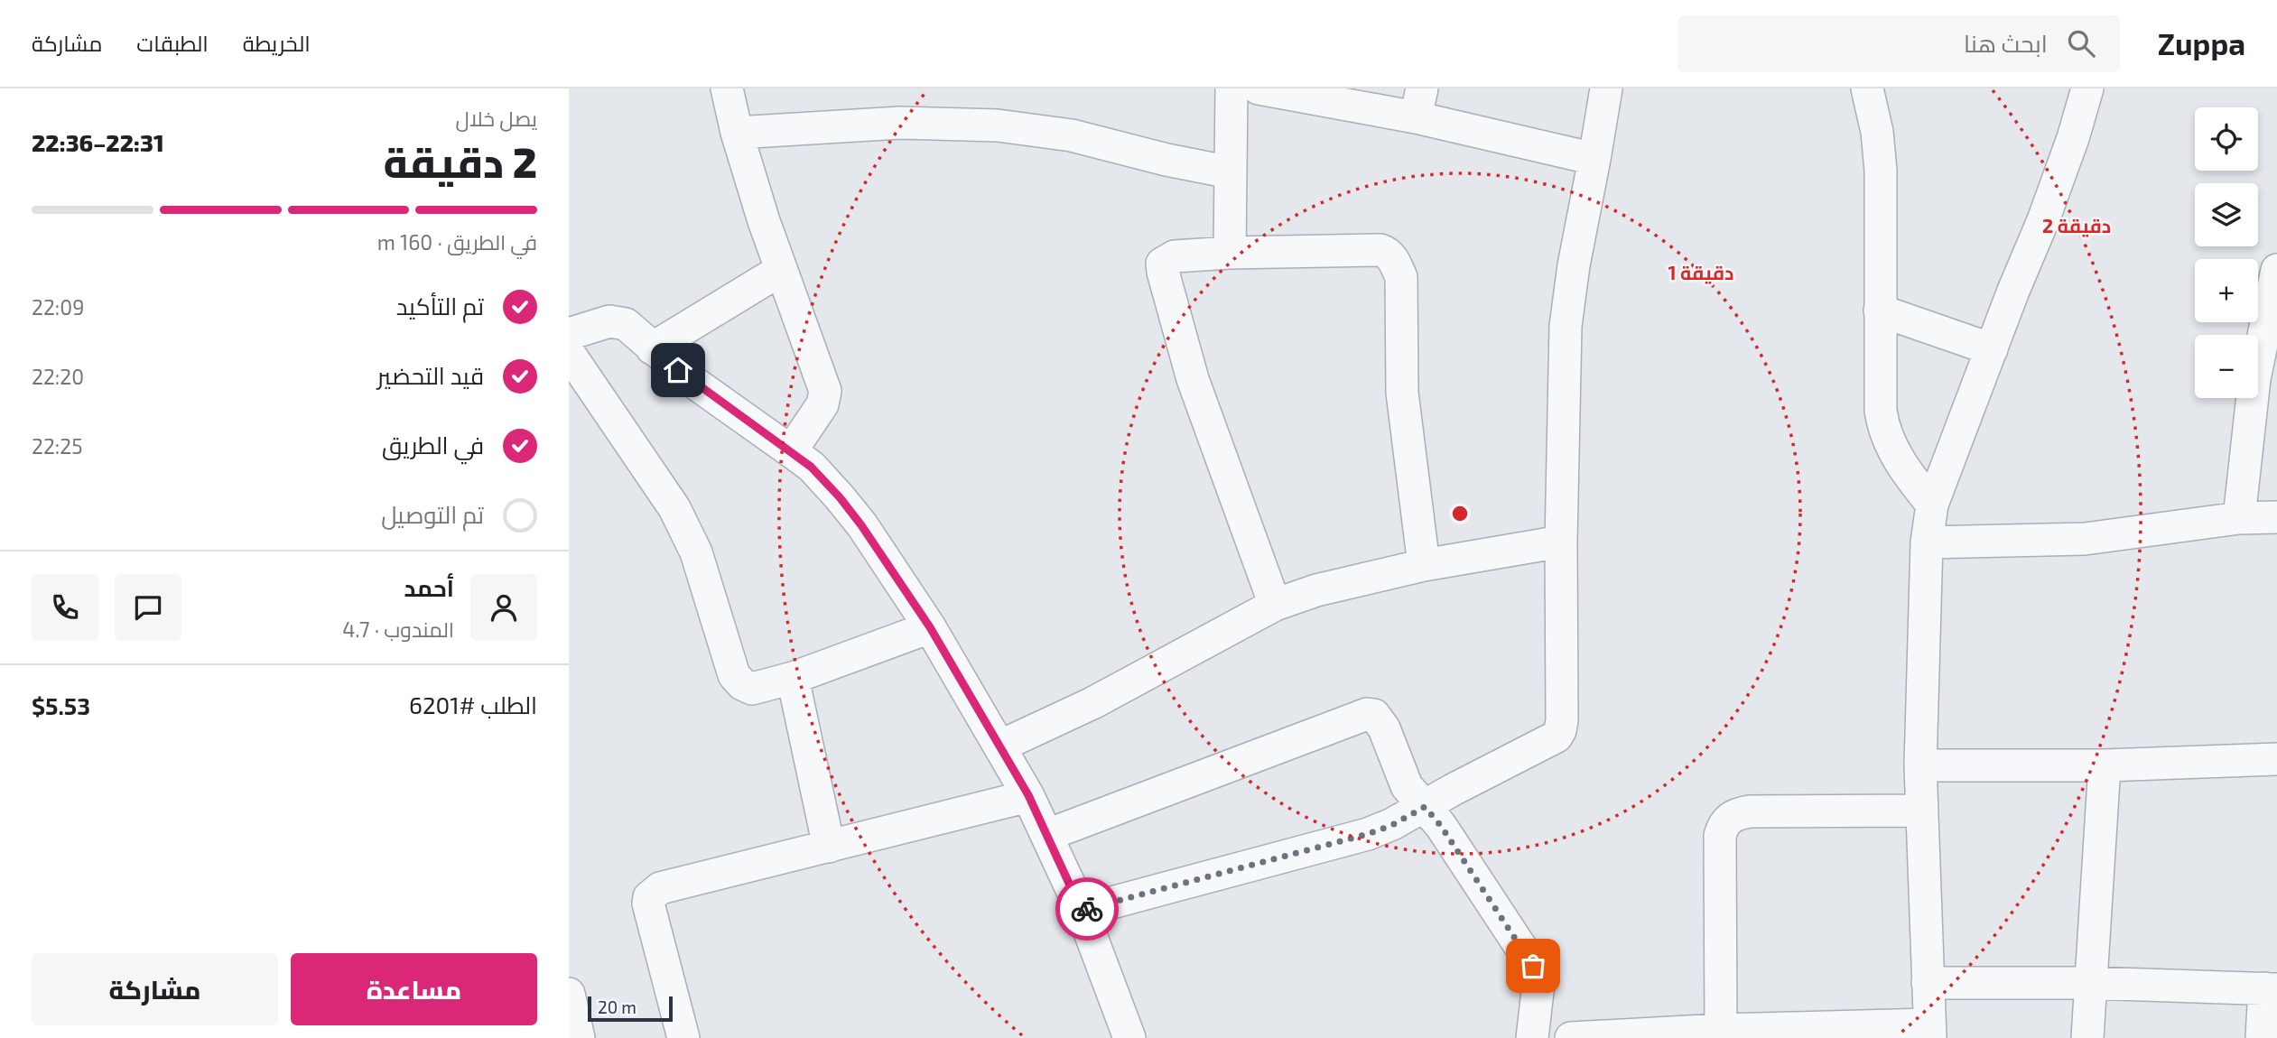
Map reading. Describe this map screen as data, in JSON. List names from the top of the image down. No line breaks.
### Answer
{"scale_bar":"20 m","page":{"header":"Zuppa","search":"ابحث هنا","nav":["الخريطة","الطبقات","مشاركة"],"heading":["2 دقيقة","يصل خلال","22:31–22:36"],"panel":["أحمد","المندوب · 4.7","الطلب #6201","$5.53"],"map_buttons":["+","−"],"bar":"في الطريق · 160 m","list":[["تم التأكيد","22:09"],["قيد التحضير","22:20"],["في الطريق","22:25"],"تم التوصيل"],"buttons":["مساعدة","مشاركة"],"scale":"20 m"},"rings":["2 دقيقة","1 دقيقة"]}
